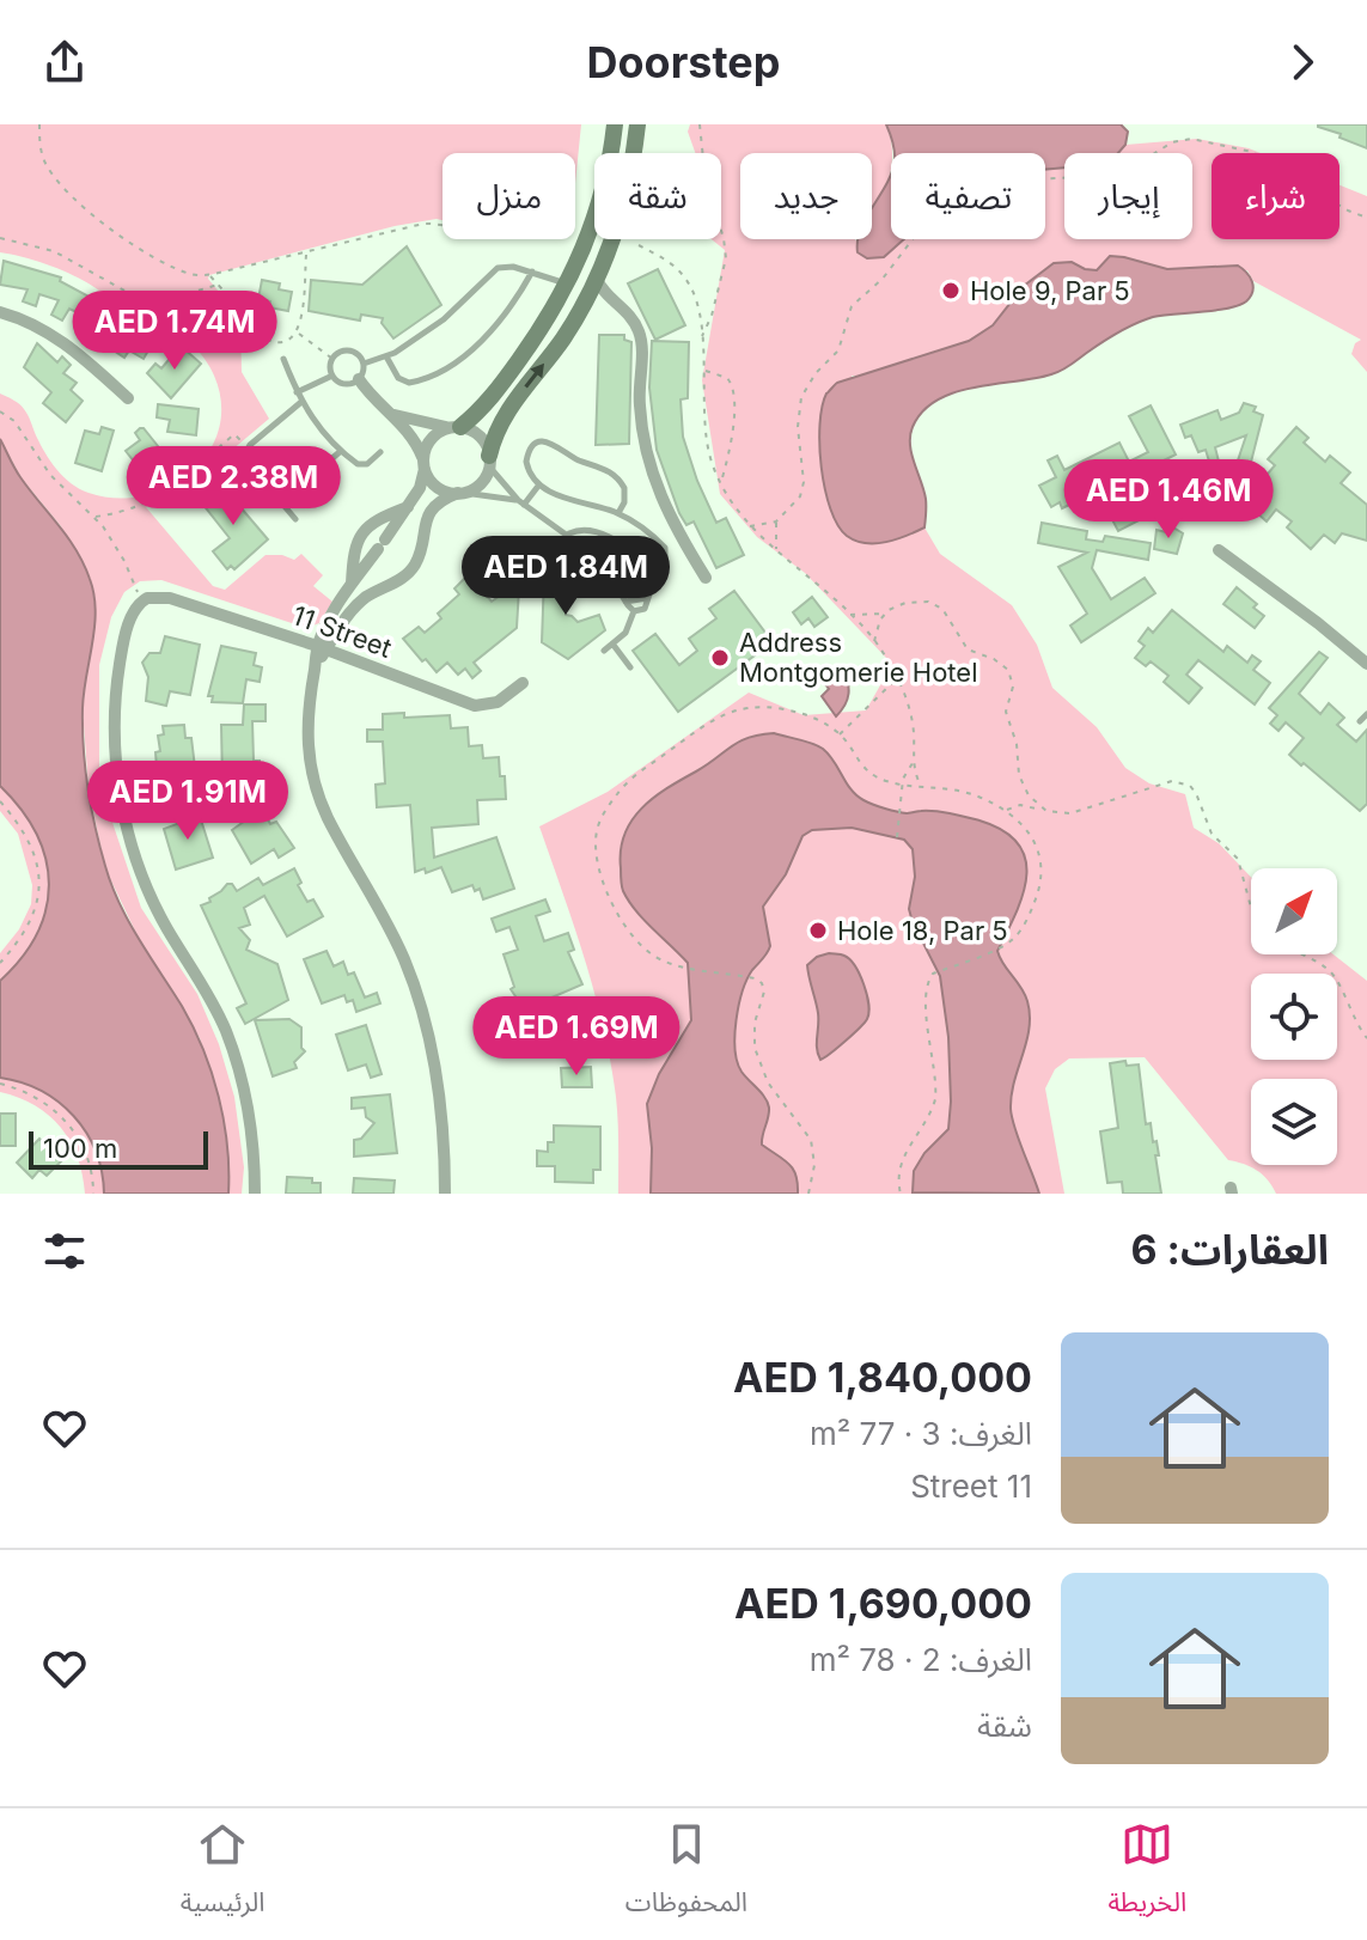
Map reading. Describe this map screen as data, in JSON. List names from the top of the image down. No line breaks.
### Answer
{"streets":{"street":["11 Street"]},"places":["Hole 9, Par 5","Address Montgomerie Hotel","Hole 18, Par 5"],"scale_bar":"100 m","north":"top right","page":{"header":"Doorstep","chip":["شراء","إيجار","تصفية","جديد","شقة","منزل"],"price":["AED 1.74M","AED 2.38M","AED 1.46M","AED 1.84M","AED 1.91M","AED 1.69M"],"scale":"100 m","heading":"العقارات: 6","list":[{"name":"AED 1,840,000","note":"الغرف: 3 · 77 m² · 11 Street"},{"name":"AED 1,690,000","note":"الغرف: 2 · 78 m² · شقة"}],"tabs":["الخريطة","المحفوظات","الرئيسية"]}}
